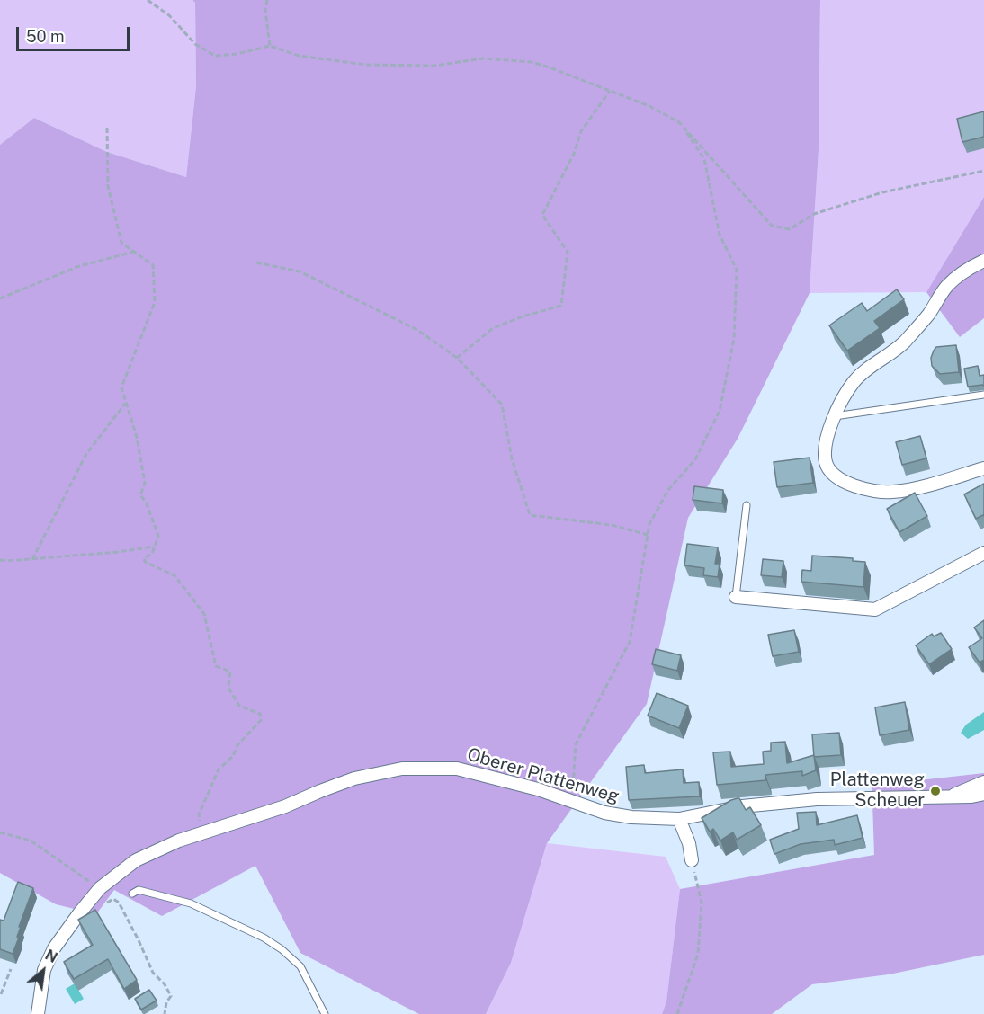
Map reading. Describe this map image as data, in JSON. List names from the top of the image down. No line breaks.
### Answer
{"streets":{"street":["Oberer Plattenweg"]},"places":["Plattenweg Scheuer"],"scale_bar":"50 m","north":"top right"}
